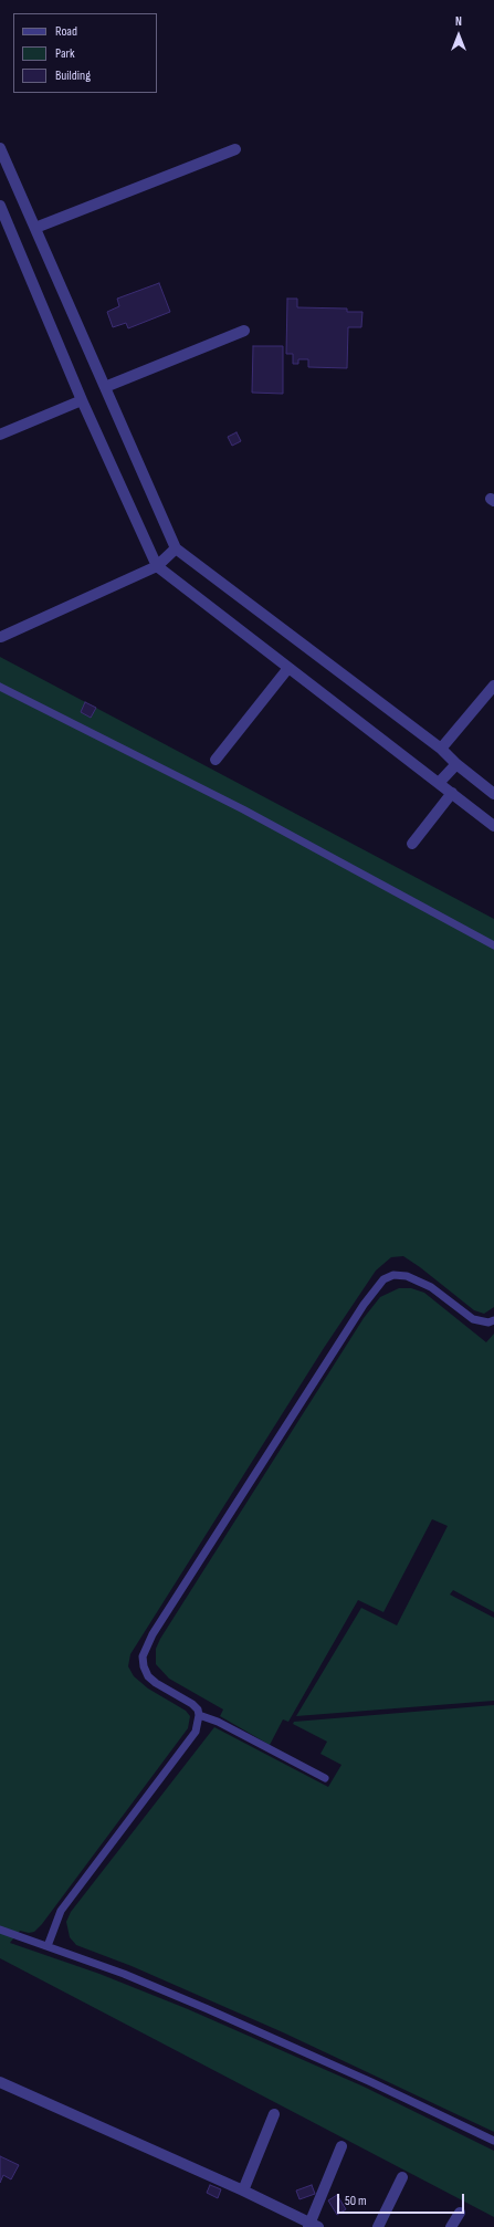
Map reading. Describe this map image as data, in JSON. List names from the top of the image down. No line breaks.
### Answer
{"legend":["Road","Park","Building"],"scale_bar":"50 m","north":"top"}
